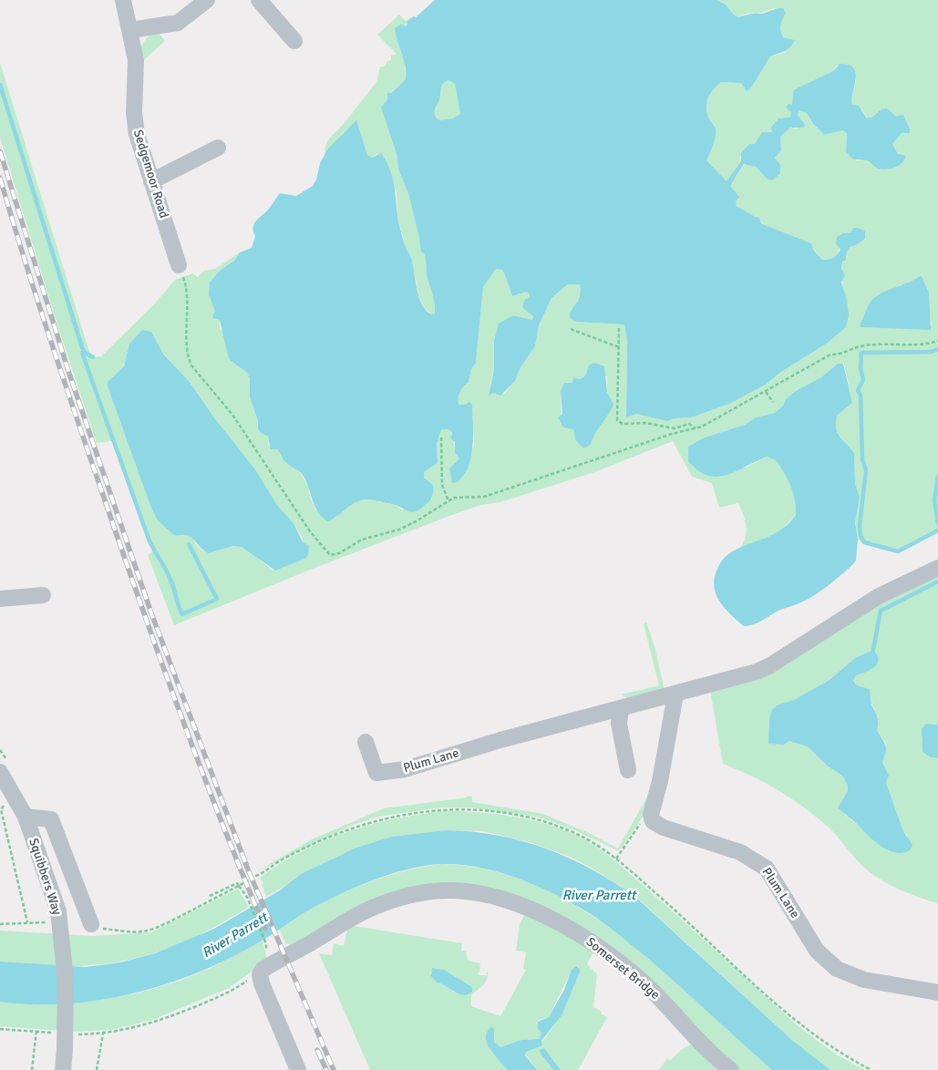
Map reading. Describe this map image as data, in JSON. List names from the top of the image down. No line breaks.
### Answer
{"streets":{"street":["Sedgemoor Road","Plum Lane","Squibbers Way","Somerset Bridge"]},"water":["River Parrett"]}
